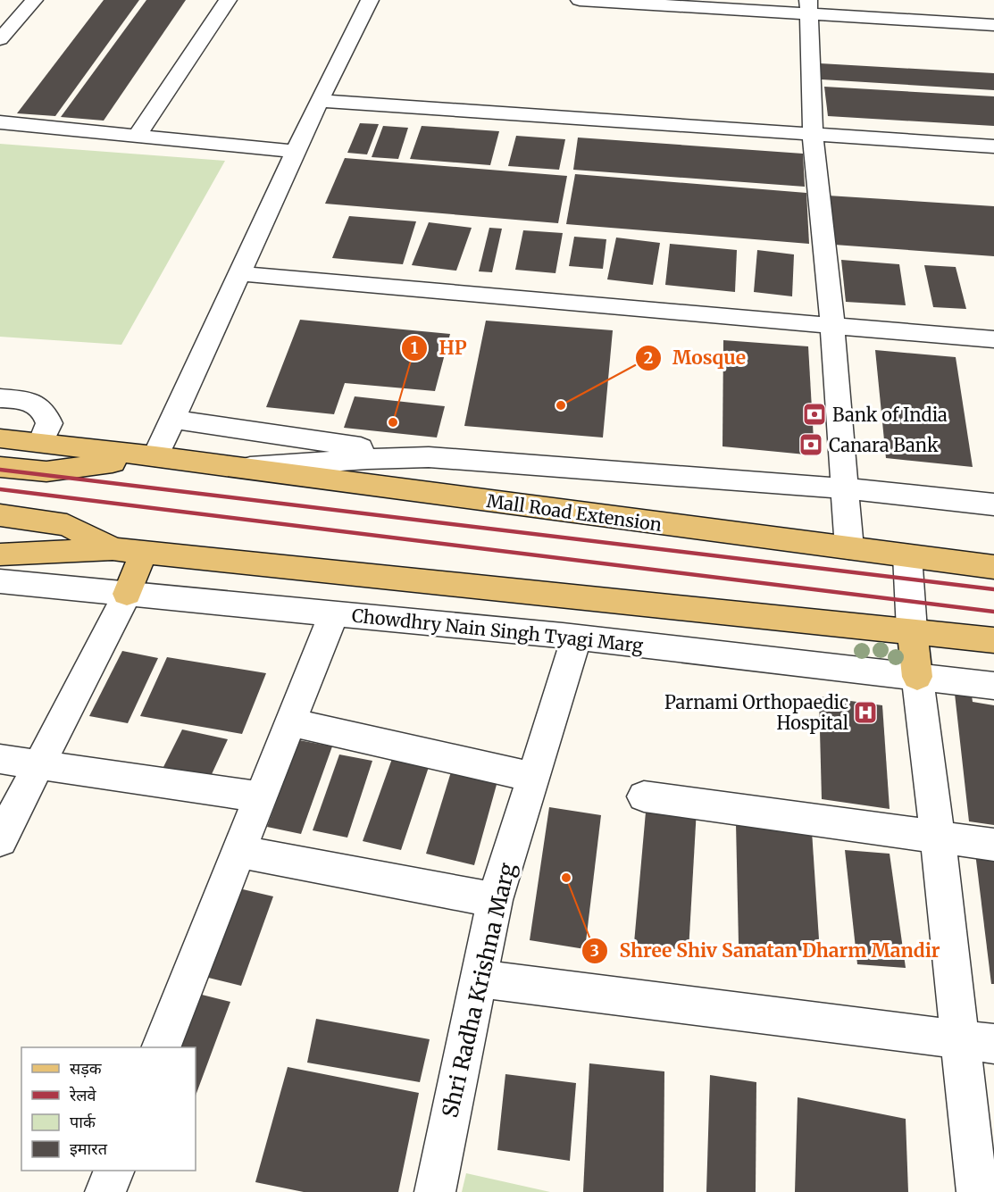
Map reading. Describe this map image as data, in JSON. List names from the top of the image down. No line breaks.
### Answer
{"streets":{"main road":["Mall Road Extension"],"street":["Chowdhry Nain Singh Tyagi Marg","Shri Radha Krishna Marg"]},"crossings":[["Chowdhry Nain Singh Tyagi Marg","Shri Radha Krishna Marg"]],"places":{"other":["Mosque","HP","Shree Shiv Sanatan Dharm Mandir"],"bank":["Bank of India","Canara Bank"],"hospital":["Parnami Orthopaedic Hospital"]},"legend":["सड़क","रेलवे","पार्क","इमारत"]}
